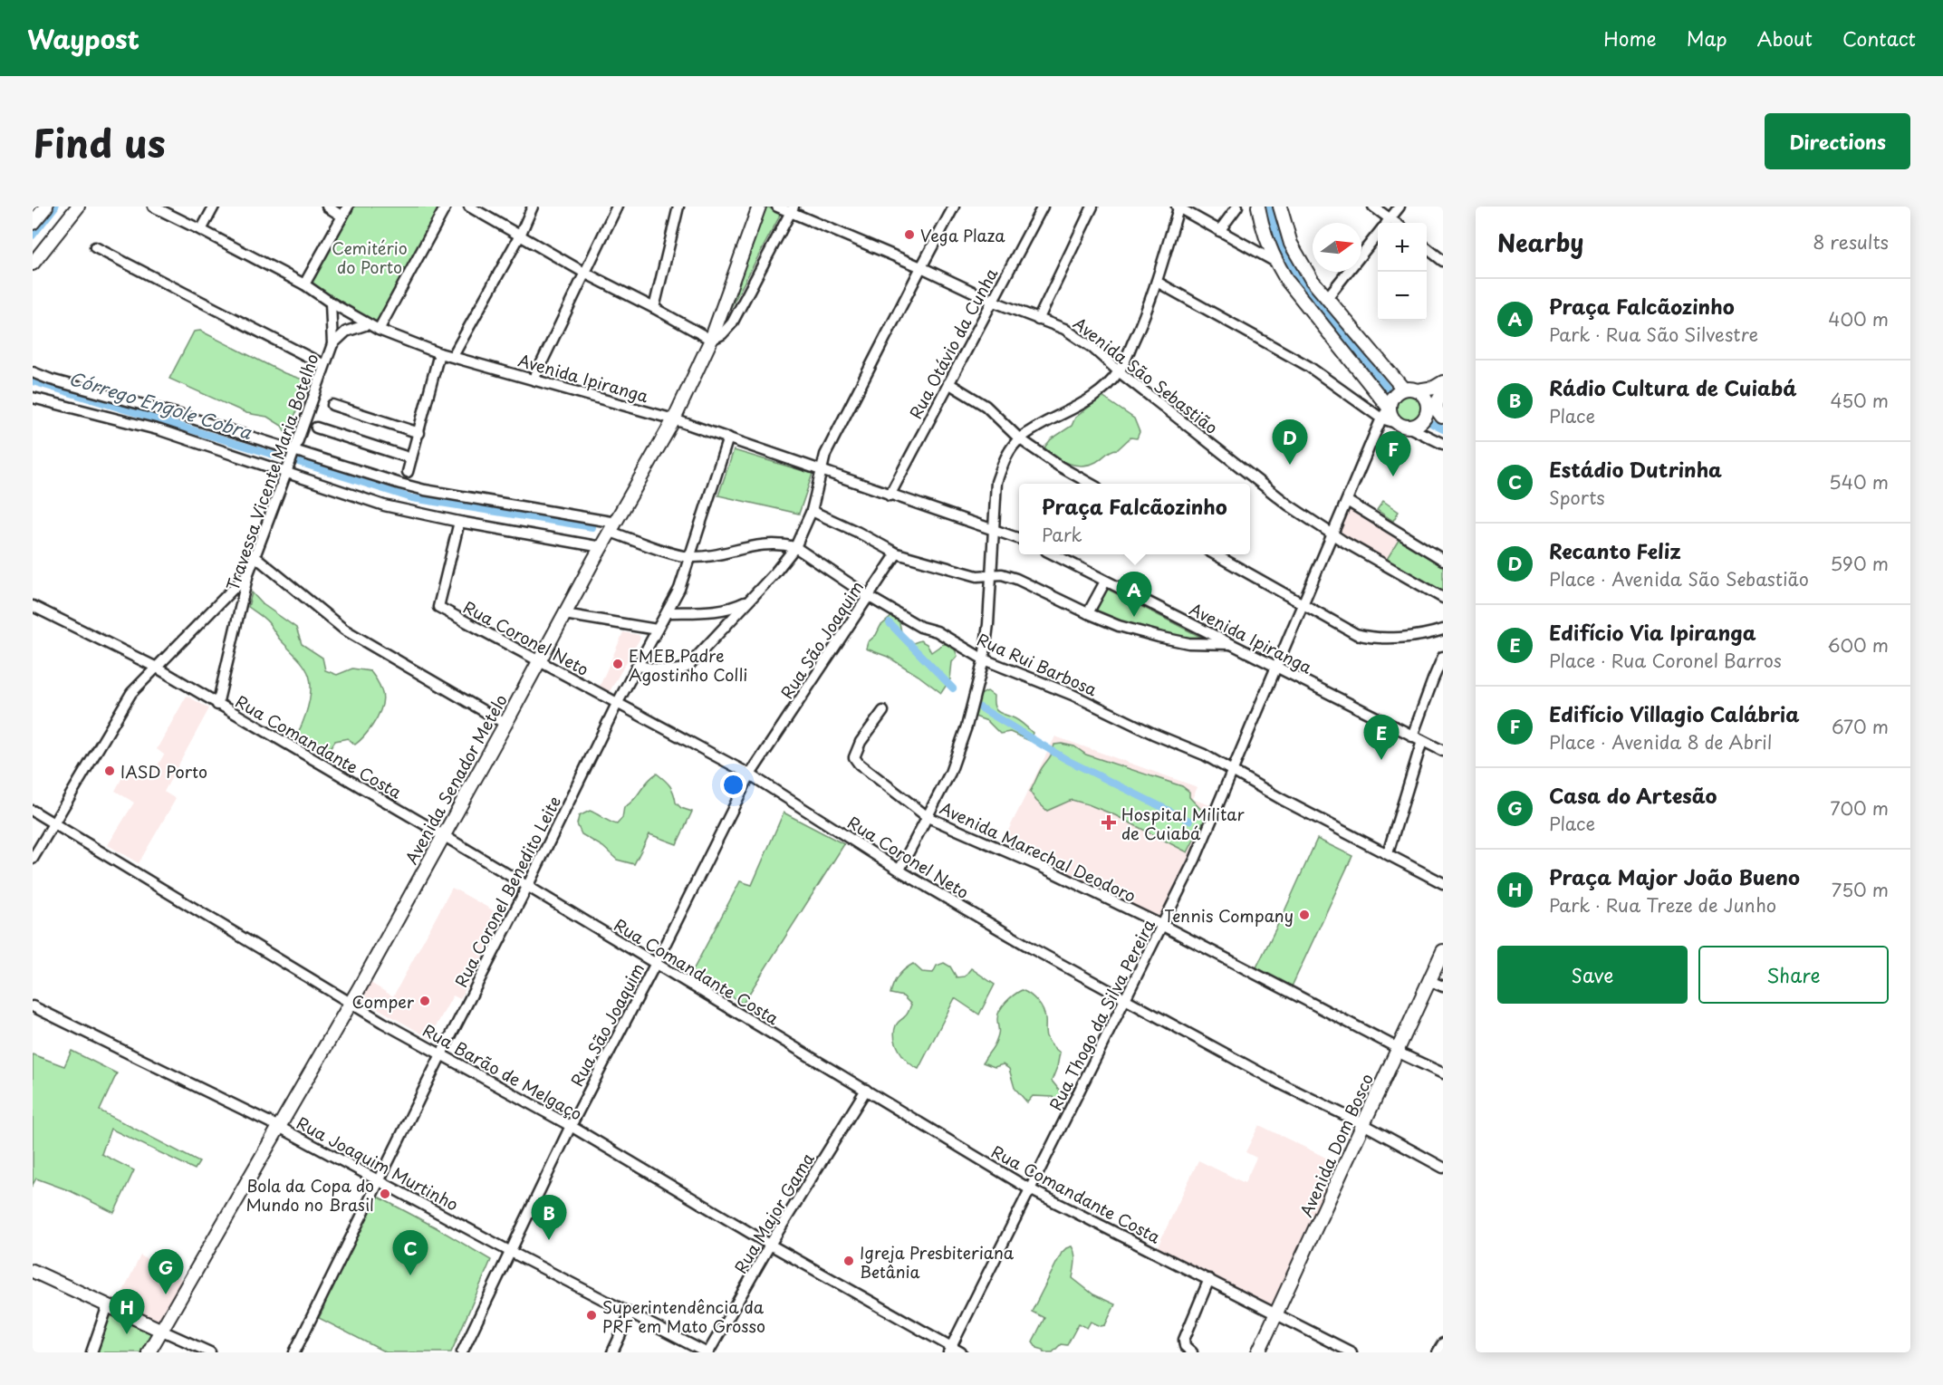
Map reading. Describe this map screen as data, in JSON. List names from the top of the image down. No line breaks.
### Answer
{"streets":{"main road":["Avenida Senador Metelo","Avenida Dom Bosco"],"street":["Rua Otávio da Cunha","Avenida São Sebastião","Avenida Ipiranga","Travessa Vicente Maria Botelho","Rua Coronel Neto","Rua São Joaquim","Rua Rui Barbosa","Rua Comandante Costa","Avenida Marechal Deodoro","Rua Coronel Benedito Leite","Rua Thogo da Silva Pereira","Rua Barão de Melgaço","Rua Joaquim Murtinho","Rua Major Gama"]},"crossings":[["Rua Otávio da Cunha","Avenida São Sebastião"],["Rua Otávio da Cunha","Avenida Ipiranga"],["Avenida São Sebastião","Rua Thogo da Silva Pereira"],["Avenida Ipiranga","Travessa Vicente Maria Botelho"],["Avenida Ipiranga","Avenida Senador Metelo"],["Avenida Ipiranga","Rua Coronel Benedito Leite"],["Avenida Ipiranga","Rua Thogo da Silva Pereira"],["Travessa Vicente Maria Botelho","Rua Rui Barbosa"],["Travessa Vicente Maria Botelho","Rua Comandante Costa"],["Rua Coronel Neto","Rua São Joaquim"],["Rua Coronel Neto","Avenida Senador Metelo"],["Rua Coronel Neto","Rua Coronel Benedito Leite"],["Rua Coronel Neto","Rua Thogo da Silva Pereira"],["Rua Coronel Neto","Avenida Dom Bosco"],["Rua São Joaquim","Rua Rui Barbosa"],["Rua São Joaquim","Rua Comandante Costa"],["Rua São Joaquim","Rua Barão de Melgaço"],["Rua São Joaquim","Rua Joaquim Murtinho"],["Rua Rui Barbosa","Avenida Senador Metelo"],["Rua Rui Barbosa","Rua Coronel Benedito Leite"],["Rua Rui Barbosa","Rua Thogo da Silva Pereira"],["Rua Comandante Costa","Avenida Senador Metelo"],["Rua Comandante Costa","Rua Coronel Benedito Leite"],["Rua Comandante Costa","Rua Thogo da Silva Pereira"],["Rua Comandante Costa","Avenida Dom Bosco"],["Rua Comandante Costa","Rua Major Gama"],["Avenida Senador Metelo","Rua Barão de Melgaço"],["Avenida Senador Metelo","Rua Joaquim Murtinho"],["Avenida Marechal Deodoro","Rua Thogo da Silva Pereira"],["Avenida Marechal Deodoro","Avenida Dom Bosco"],["Rua Coronel Benedito Leite","Rua Barão de Melgaço"],["Rua Coronel Benedito Leite","Rua Joaquim Murtinho"],["Rua Thogo da Silva Pereira","Rua Barão de Melgaço"],["Rua Barão de Melgaço","Rua Major Gama"],["Rua Joaquim Murtinho","Rua Major Gama"]],"water":["Córrego Engole Cobra"],"parks":["Cemitério do Porto"],"places":{"other":["Vega Plaza","EMEB Padre Agostinho Colli","IASD Porto","Tennis Company","Comper","Bola da Copa do Mundo no Brasil","Igreja Presbiteriana Betânia","Superintendência da PRF em Mato Grosso"],"health":["Hospital Militar de Cuiabá"]},"north":"right","page":{"header":"Waypost","nav":["Home","Map","About","Contact"],"title":"Find us","buttons":["Directions",["Save","Share"]],"heading":["Nearby","8 results"],"map_buttons":["+","−"],"list":[{"mark":"A","name":"Praça Falcãozinho","note":"Park · Rua São Silvestre","value":"400 m"},{"mark":"B","name":"Rádio Cultura de Cuiabá","note":"Place","value":"450 m"},{"mark":"C","name":"Estádio Dutrinha","note":"Sports","value":"540 m"},{"mark":"D","name":"Recanto Feliz","note":"Place · Avenida São Sebastião","value":"590 m"},{"mark":"E","name":"Edifício Via Ipiranga","note":"Place · Rua Coronel Barros","value":"600 m"},{"mark":"F","name":"Edifício Villagio Calábria","note":"Place · Avenida 8 de Abril","value":"670 m"},{"mark":"G","name":"Casa do Artesão","note":"Place","value":"700 m"},{"mark":"H","name":"Praça Major João Bueno","note":"Park · Rua Treze de Junho","value":"750 m"}],"pins":["D","F","A","E","B","C","G","H"],"popup":["Praça Falcãozinho","Park"]}}
